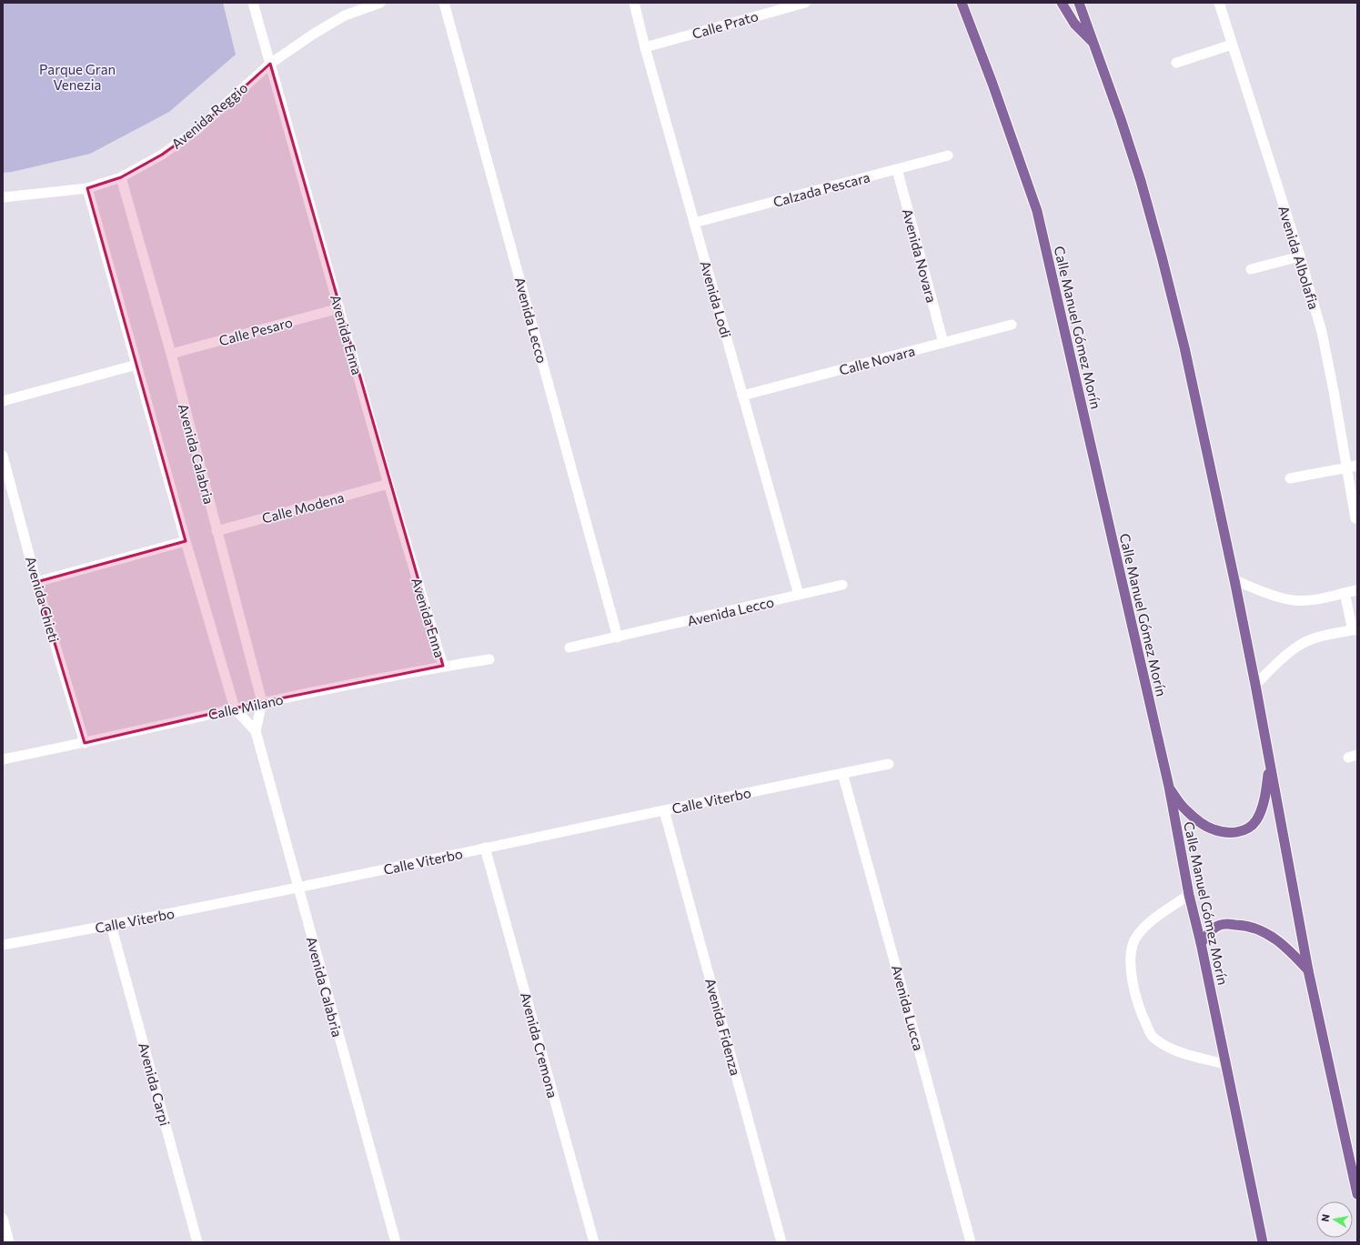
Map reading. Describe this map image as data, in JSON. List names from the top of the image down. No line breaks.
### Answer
{"streets":{"main road":["Calle Manuel Gómez Morín"],"street":["Calle Prato","Avenida Reggio","Calzada Pescara","Avenida Novara","Avenida Albolafia","Avenida Lodi","Avenida Lecco","Calle Pesaro","Avenida Enna","Calle Novara","Avenida Calabria","Calle Modena","Avenida Chieti","Calle Milano","Calle Viterbo","Avenida Lucca","Avenida Fidenza","Avenida Cremona","Avenida Carpi"]},"crossings":[["Calle Prato","Avenida Lodi"],["Avenida Reggio","Avenida Enna"],["Avenida Reggio","Avenida Calabria"],["Calzada Pescara","Avenida Novara"],["Calzada Pescara","Avenida Lodi"],["Avenida Novara","Calle Novara"],["Avenida Lodi","Avenida Lecco"],["Avenida Lodi","Calle Novara"],["Calle Pesaro","Avenida Enna"],["Calle Pesaro","Avenida Calabria"],["Avenida Enna","Calle Modena"],["Avenida Enna","Calle Milano"],["Avenida Calabria","Calle Modena"],["Avenida Calabria","Calle Milano"],["Avenida Calabria","Calle Viterbo"],["Avenida Chieti","Calle Milano"],["Calle Viterbo","Avenida Lucca"],["Calle Viterbo","Avenida Fidenza"],["Calle Viterbo","Avenida Cremona"],["Calle Viterbo","Avenida Carpi"]],"parks":["Parque Gran Venezia"],"north":"left"}
